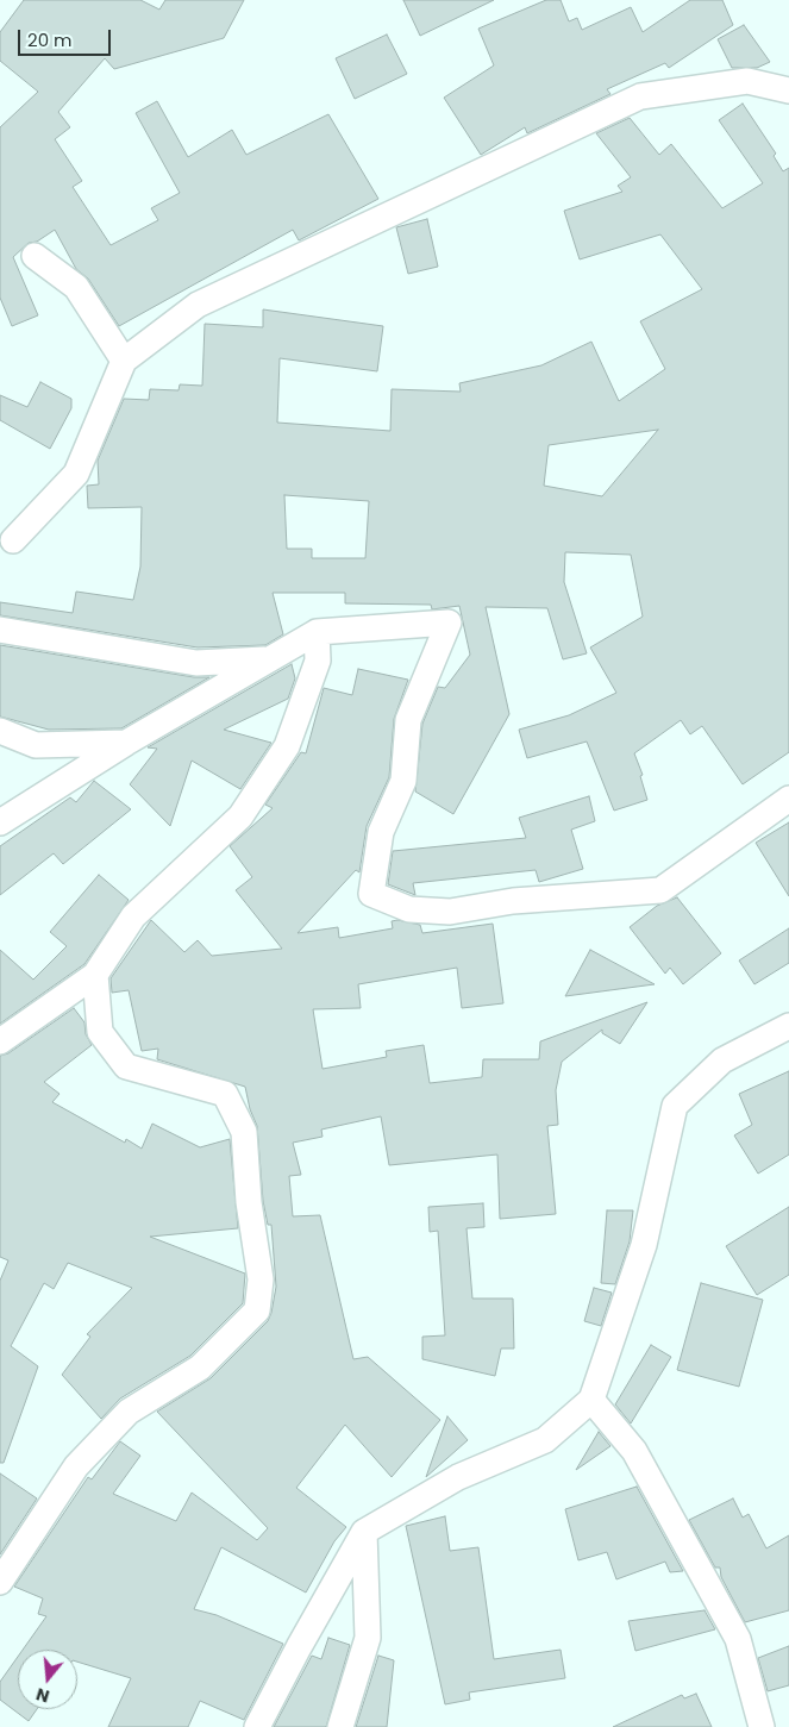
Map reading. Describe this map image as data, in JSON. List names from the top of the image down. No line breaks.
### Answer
{"scale_bar":"20 m","north":"bottom"}
